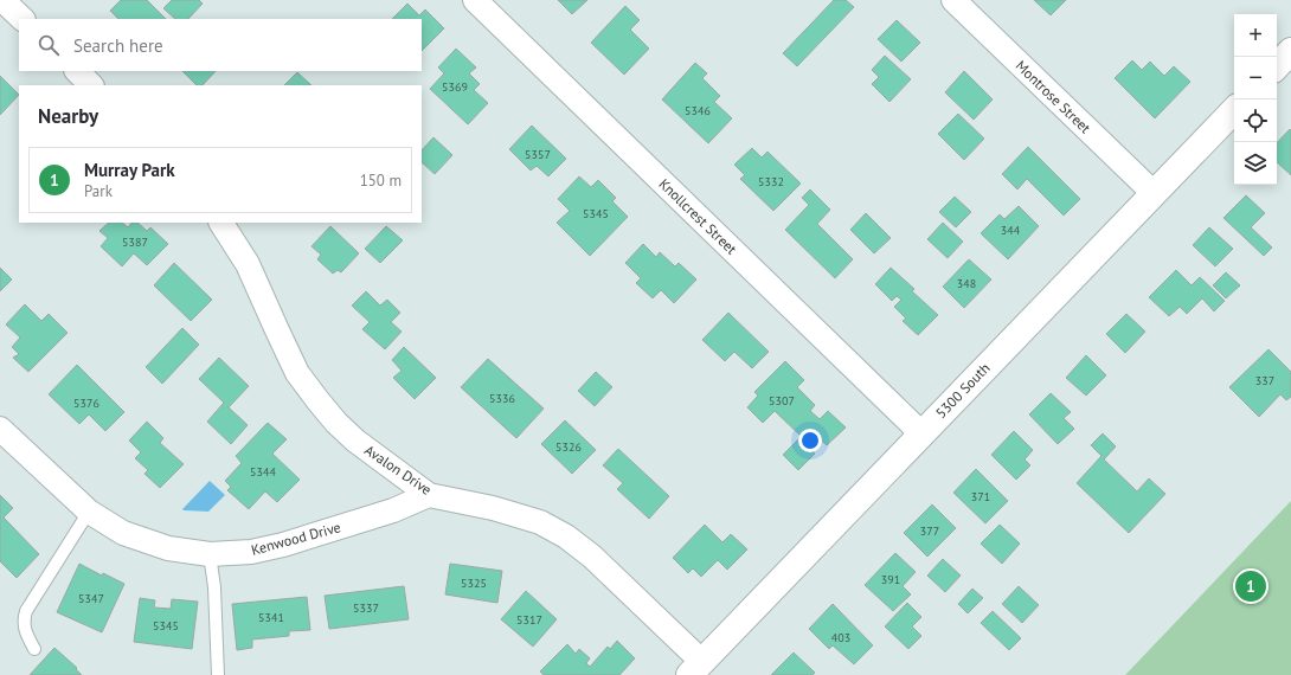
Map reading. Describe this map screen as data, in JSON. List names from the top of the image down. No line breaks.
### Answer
{"streets":{"main road":["5300 South"],"street":["Montrose Street","Knollcrest Street","Avalon Drive","Kenwood Drive"]},"crossings":[["Montrose Street","5300 South"],["Knollcrest Street","5300 South"],["5300 South","Avalon Drive"],["Avalon Drive","Kenwood Drive"]],"house_numbers":["5369","5346","5357","5332","5345","344","5387","348","337","5336","5307","5376","5326","5344","371","377","391","5325","5347","5337","5341","5317","5345","403"],"page":{"map_buttons":["+","−"],"search":"Search here","heading":"Nearby","list":[{"mark":"1","name":"Murray Park","note":"Park","value":"150 m"}],"pins":"1"}}
